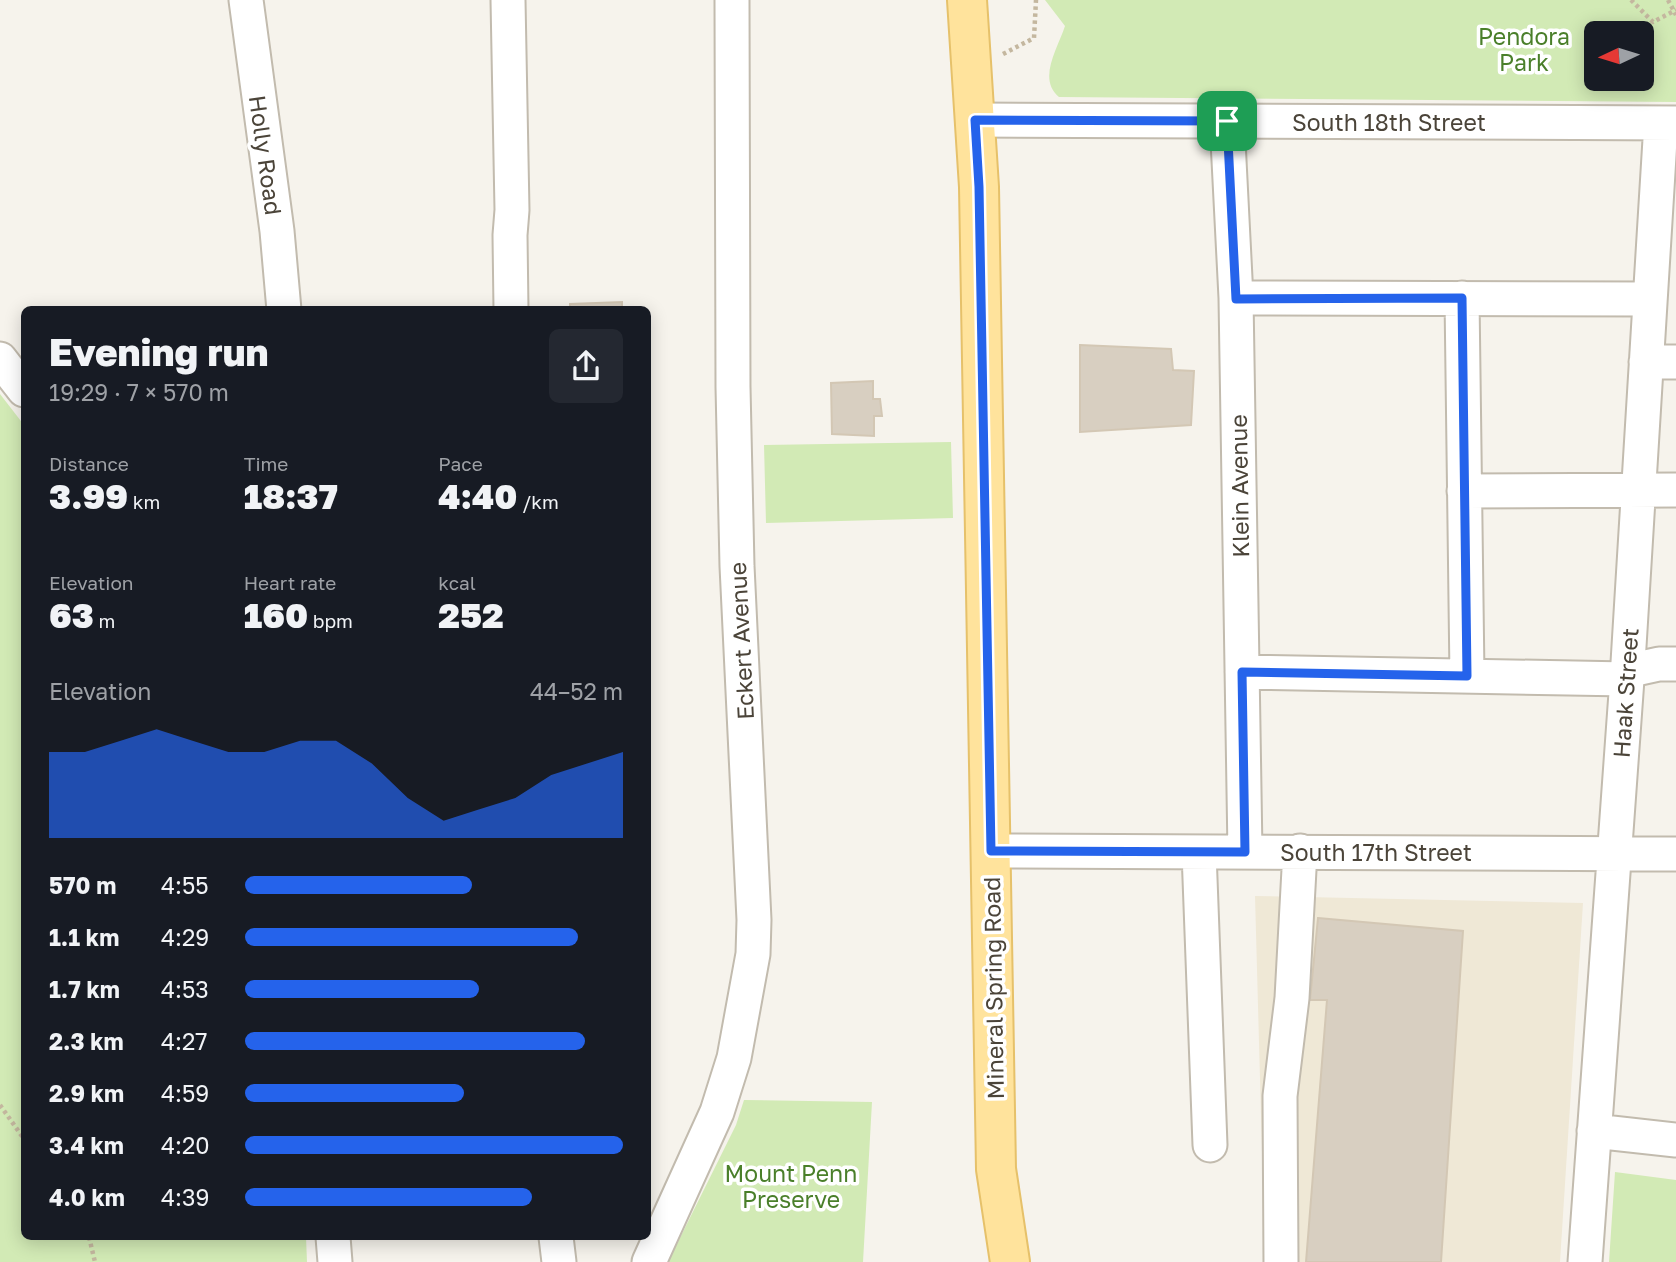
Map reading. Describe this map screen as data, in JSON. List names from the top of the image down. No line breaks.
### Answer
{"streets":{"main road":["Mineral Spring Road"],"street":["South 18th Street","Holly Road","Klein Avenue","Eckert Avenue","Haak Street","South 17th Street"]},"crossings":[["South 18th Street","Klein Avenue"],["South 18th Street","Haak Street"],["South 18th Street","Mineral Spring Road"],["Klein Avenue","South 17th Street"],["Haak Street","South 17th Street"],["South 17th Street","Mineral Spring Road"]],"parks":["Pendora Park","Mount Penn Preserve"],"north":"left","page":{"heading":["Evening run","19:29 · 7 × 570 m"],"stats":[["Distance","3.99 km"],["Time","18:37"],["Pace","4:40 /km"],["Elevation","63 m"],["Heart rate","160 bpm"],["kcal","252"]],"chart":["Elevation","44–52 m"],"list":[{"name":"570 m","note":"4:55"},{"name":"1.1 km","note":"4:29"},{"name":"1.7 km","note":"4:53"},{"name":"2.3 km","note":"4:27"},{"name":"2.9 km","note":"4:59"},{"name":"3.4 km","note":"4:20"},{"name":"4.0 km","note":"4:39"}]}}
